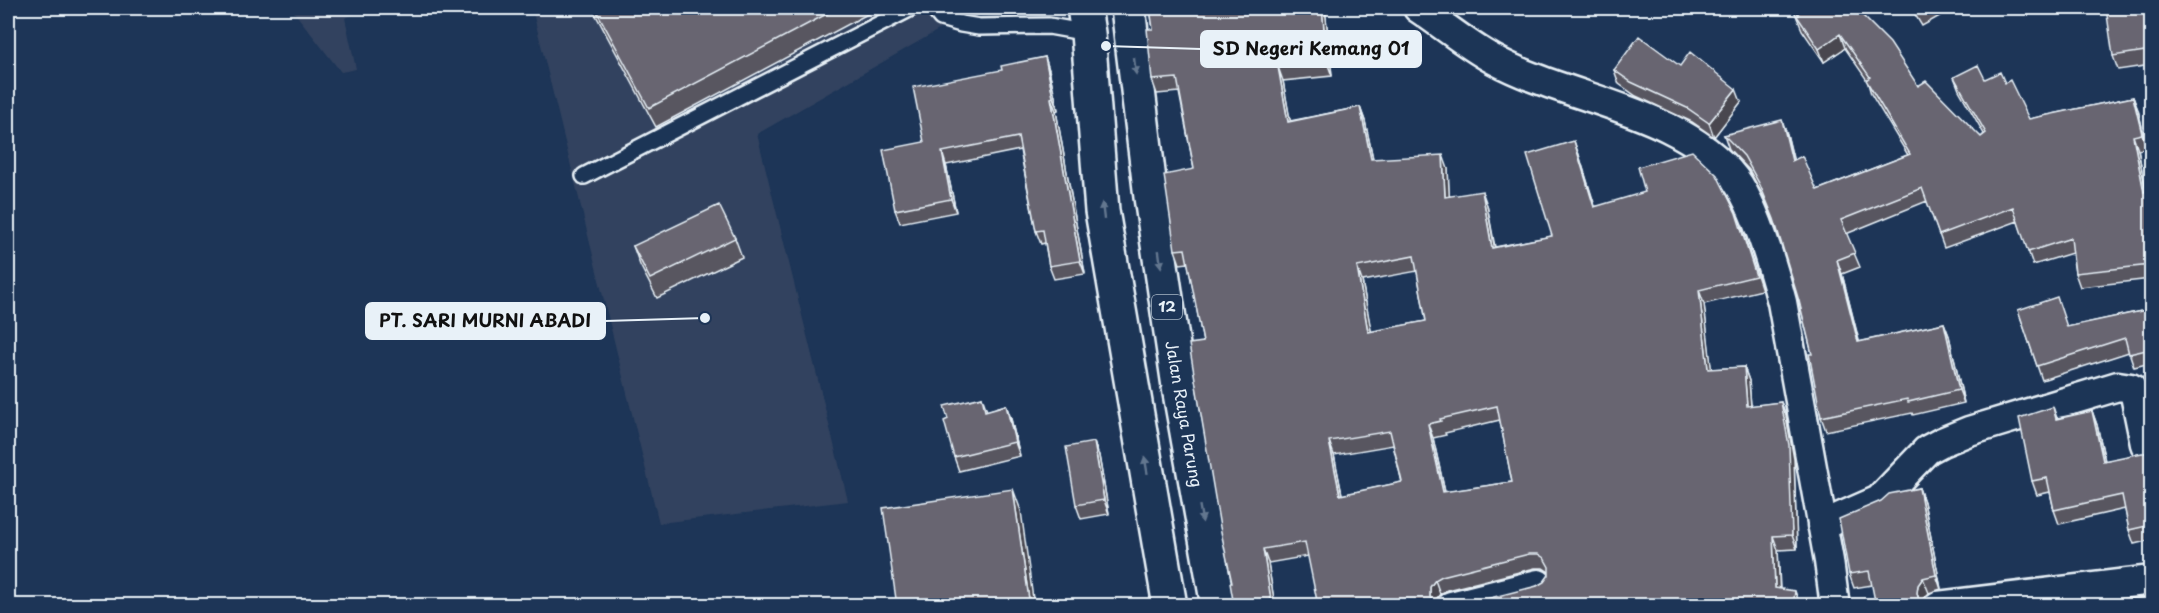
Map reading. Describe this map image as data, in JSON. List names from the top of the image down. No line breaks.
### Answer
{"streets":{"highway":["12","Jalan Raya Parung"]},"places":["SD Negeri Kemang 01","PT. SARI MURNI ABADI"]}
